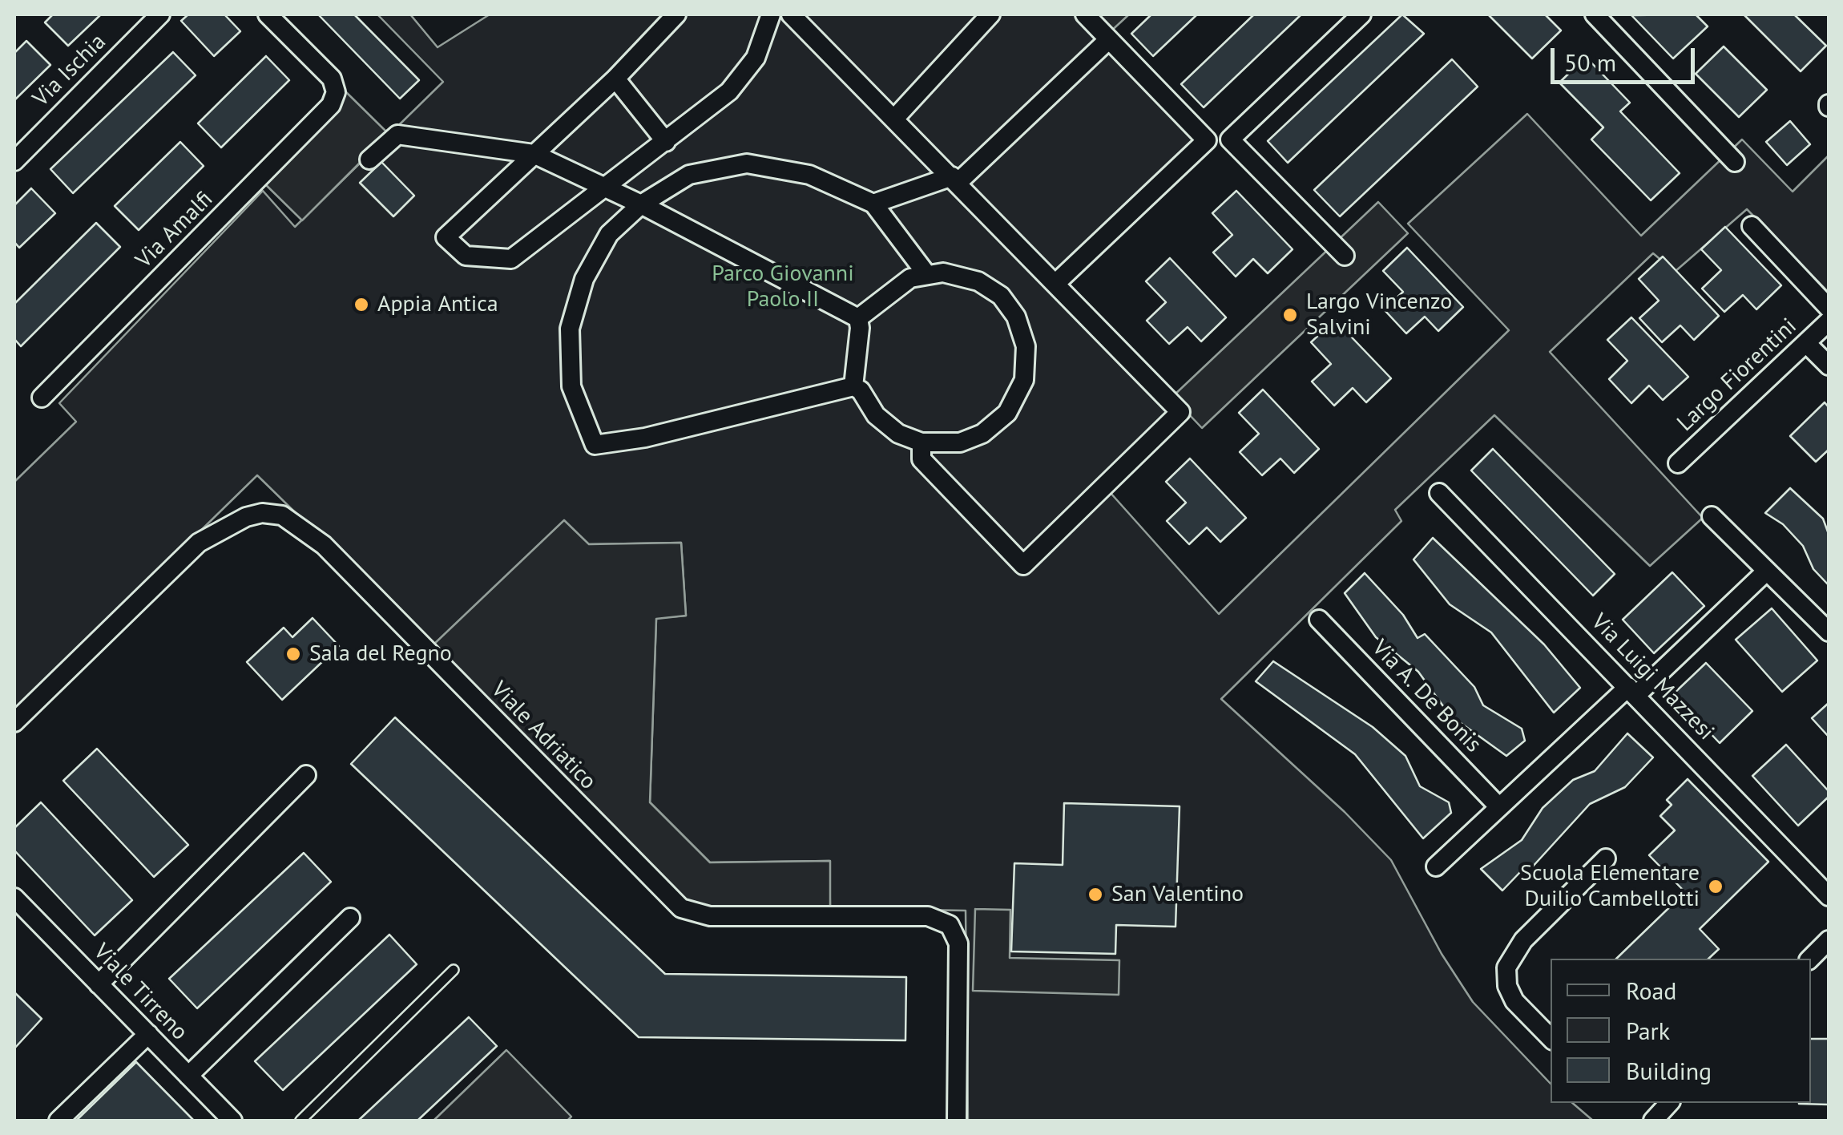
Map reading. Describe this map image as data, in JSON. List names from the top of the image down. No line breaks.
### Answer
{"streets":{"street":["Via Ischia","Via Amalfi","Largo Fiorentini","Via Luigi Mazzesi","Via A. De Bonis","Viale Adriatico","Viale Tirreno"]},"parks":["Parco Giovanni Paolo II"],"places":["Appia Antica","Largo Vincenzo Salvini","Sala del Regno","Scuola Elementare Duilio Cambellotti","San Valentino"],"legend":["Road","Park","Building"],"scale_bar":"50 m"}
